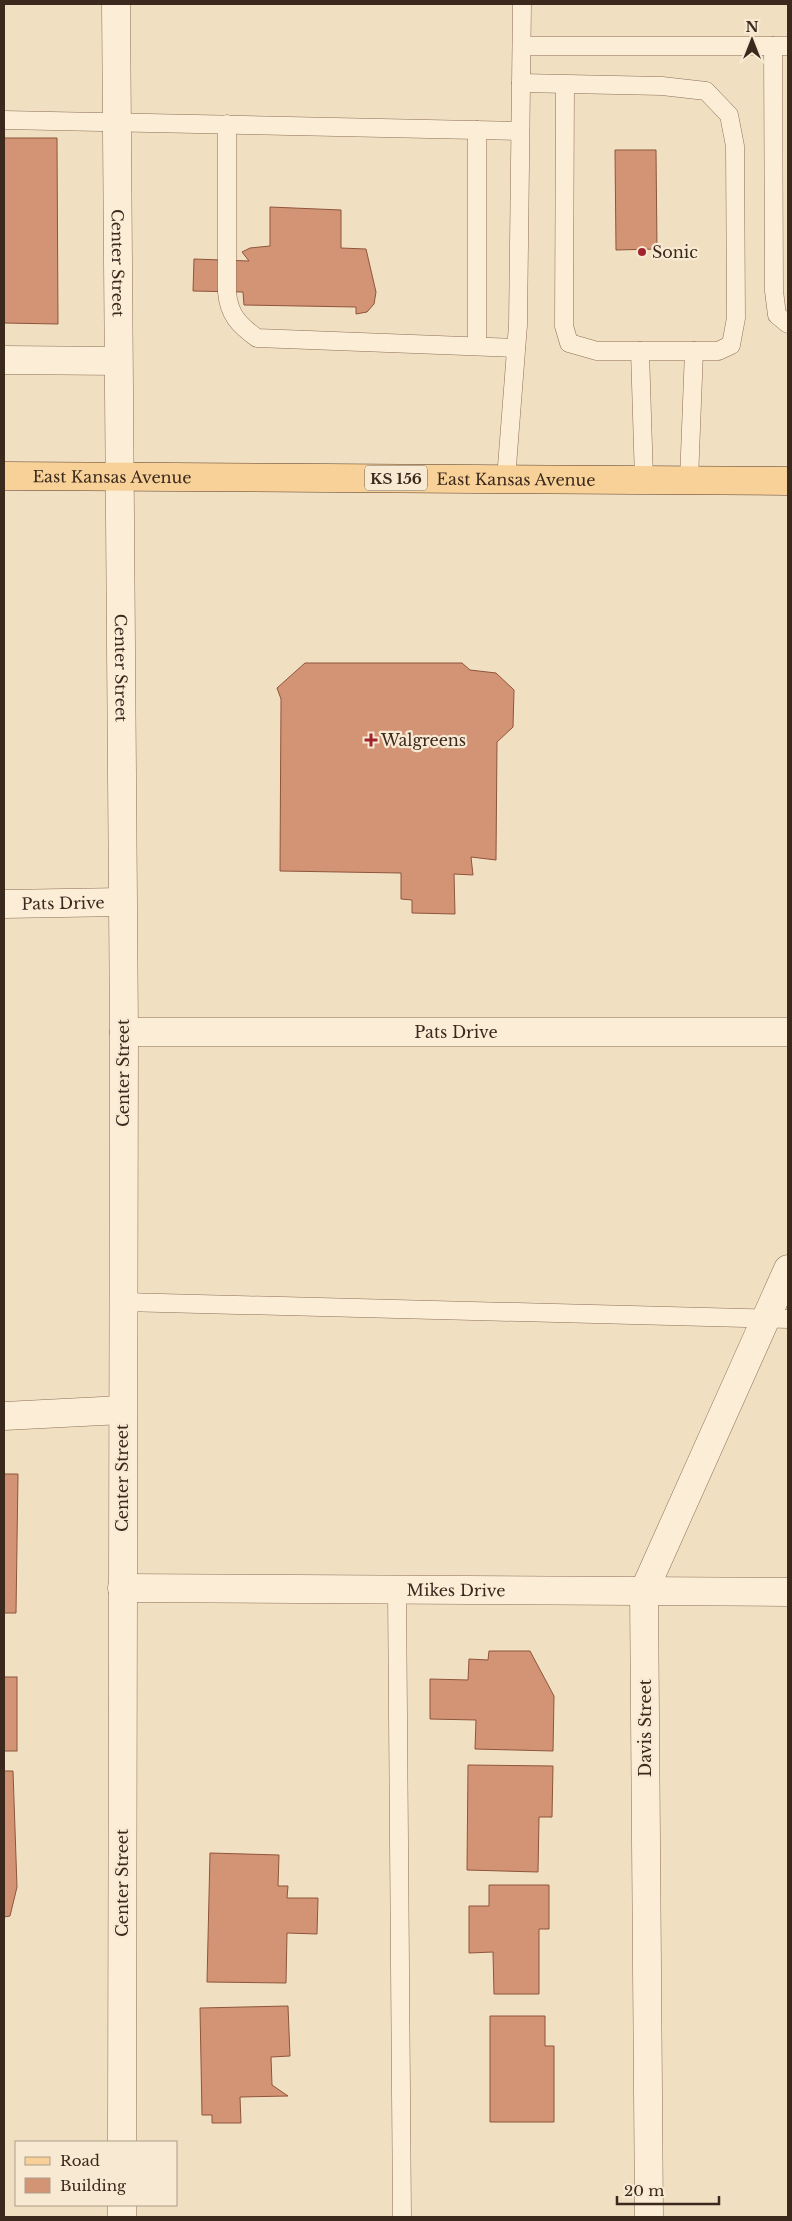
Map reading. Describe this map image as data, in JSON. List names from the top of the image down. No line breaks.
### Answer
{"streets":{"main road":["East Kansas Avenue","KS 156"],"street":["Center Street","Pats Drive","Mikes Drive","Davis Street"]},"crossings":[["Center Street","East Kansas Avenue"],["Center Street","Pats Drive"],["Center Street","Mikes Drive"],["Mikes Drive","Davis Street"]],"places":{"other":["Sonic"],"health":["Walgreens"]},"legend":["Road","Building"],"scale_bar":"20 m","north":"top"}
